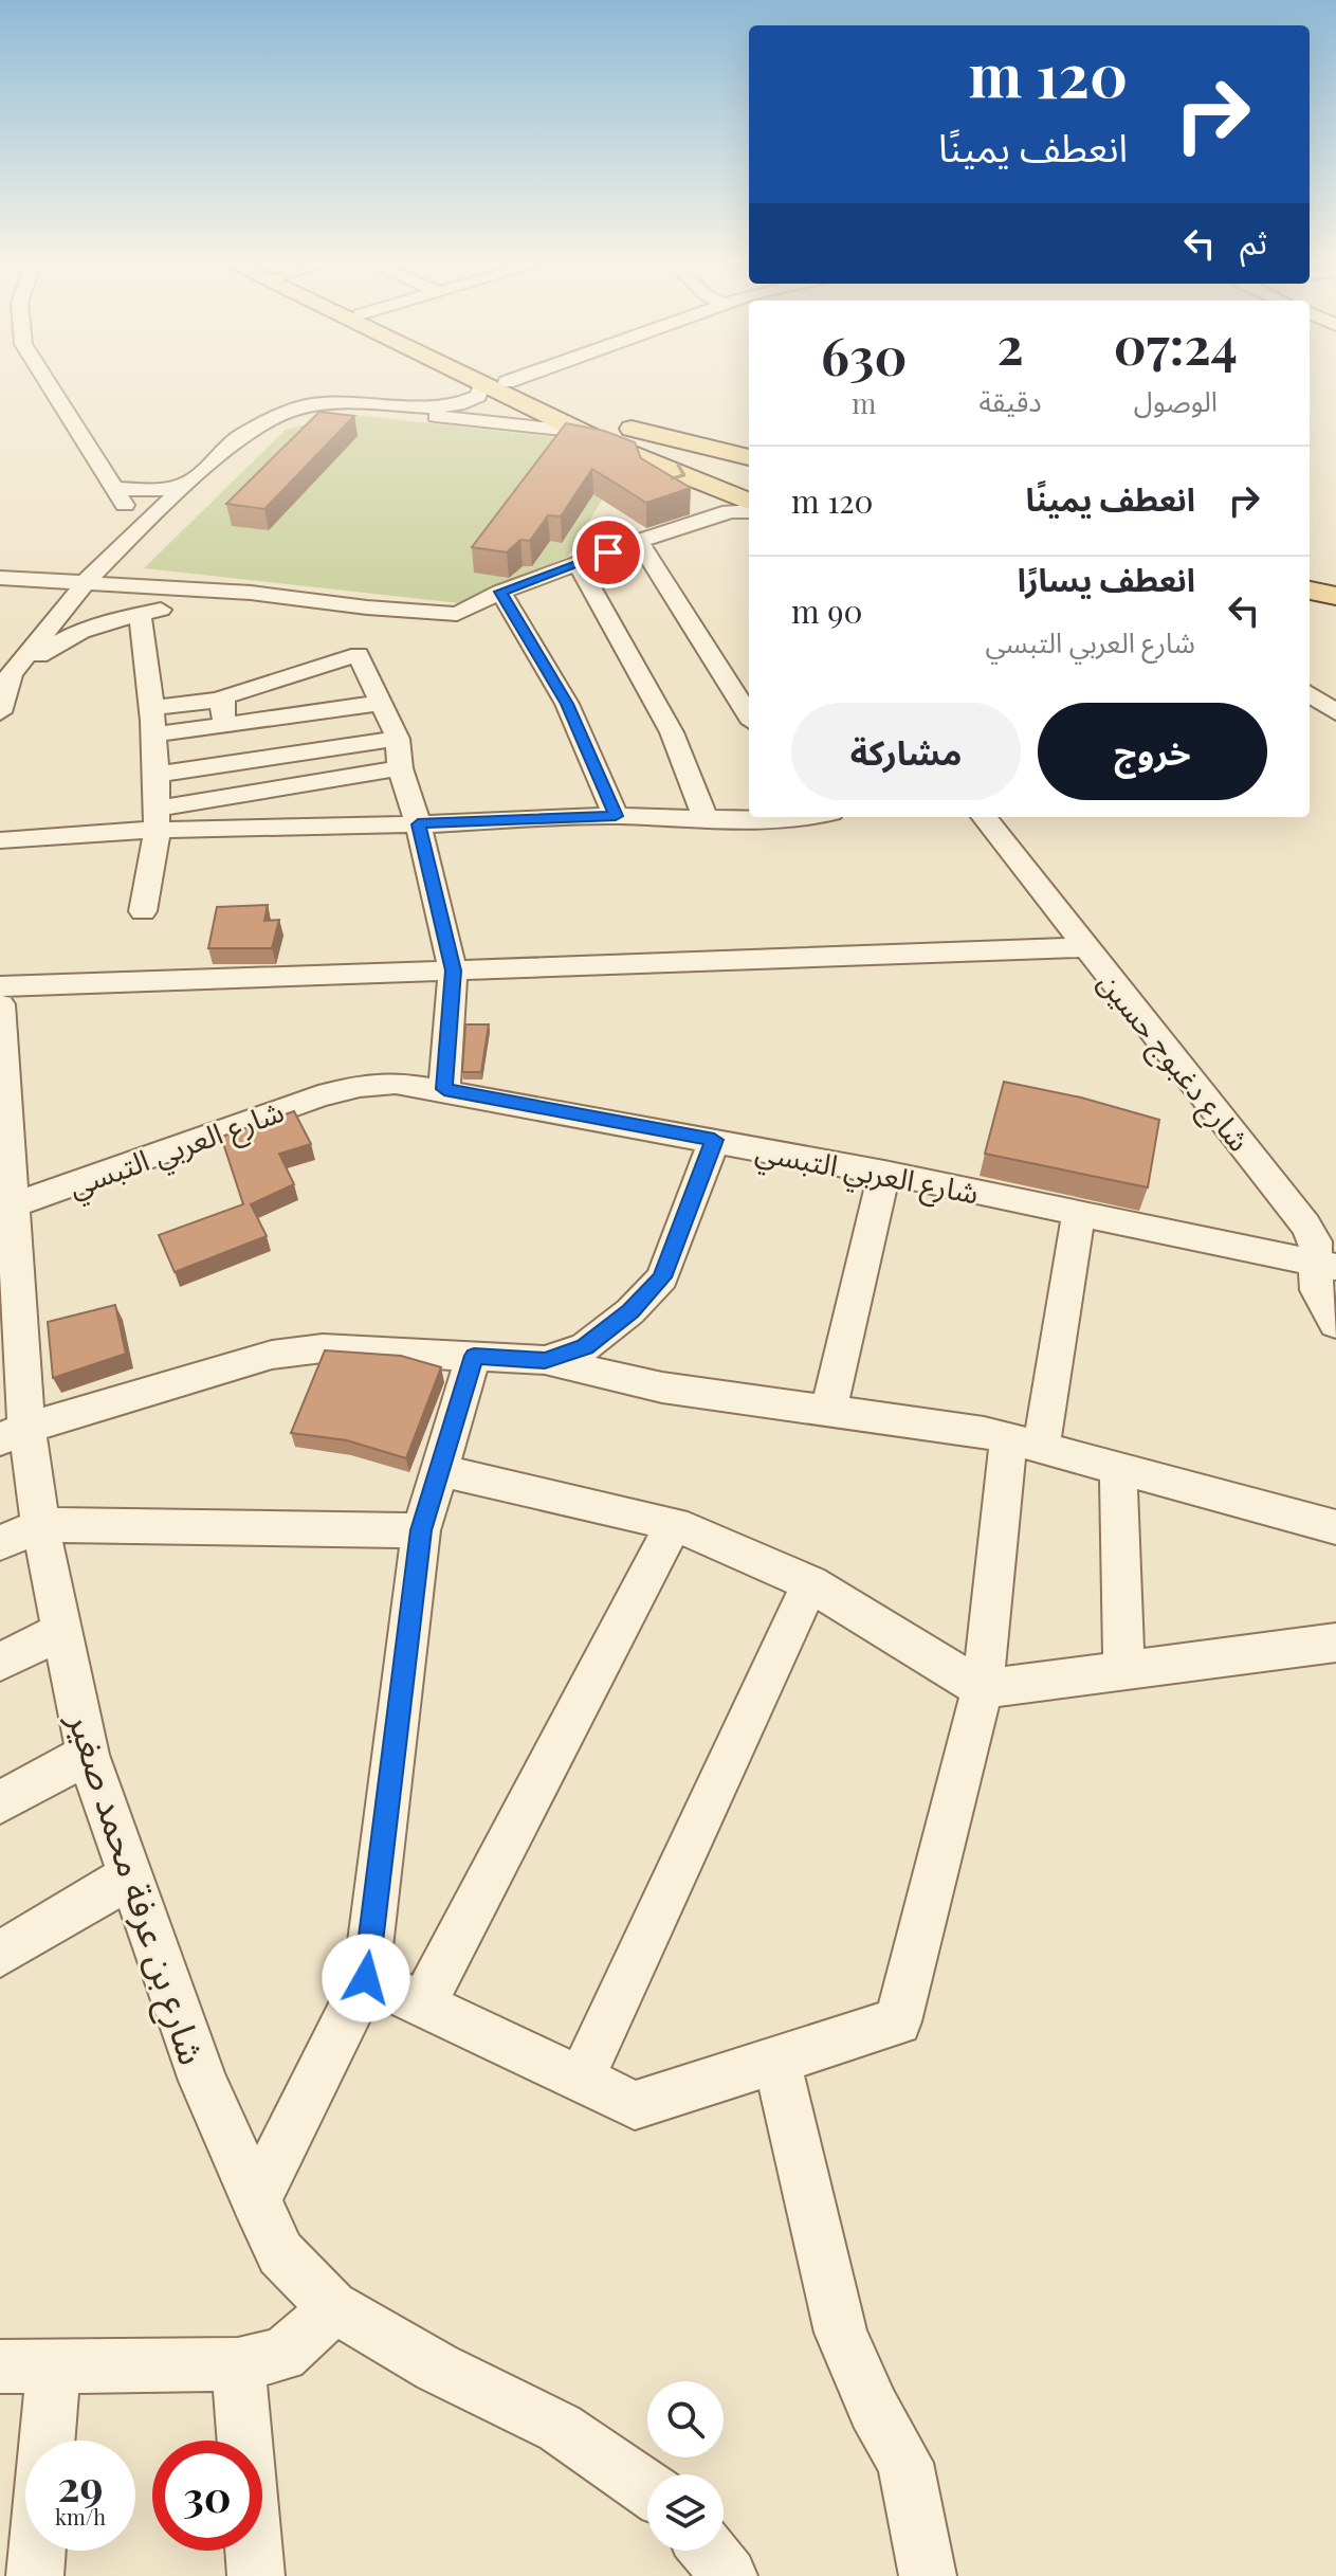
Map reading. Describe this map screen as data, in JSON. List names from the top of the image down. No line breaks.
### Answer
{"streets":{"street":["شارع دغبوج حسين","شارع العربي التبسي","شارع بن عرفة محمد صغير"]},"crossings":[["شارع دغبوج حسين","شارع العربي التبسي"],["شارع العربي التبسي","شارع بن عرفة محمد صغير"]],"page":{"turn":["120 m","انعطف يمينًا"],"then":"ثم","eta":["07:24","الوصول","2","دقيقة","630","m"],"list":[{"name":"انعطف يمينًا","value":"120 m"},{"name":"انعطف يسارًا","note":"شارع العربي التبسي","value":"90 m"}],"buttons":["خروج","مشاركة"],"speed":"29 km/h","limit":"30"}}
